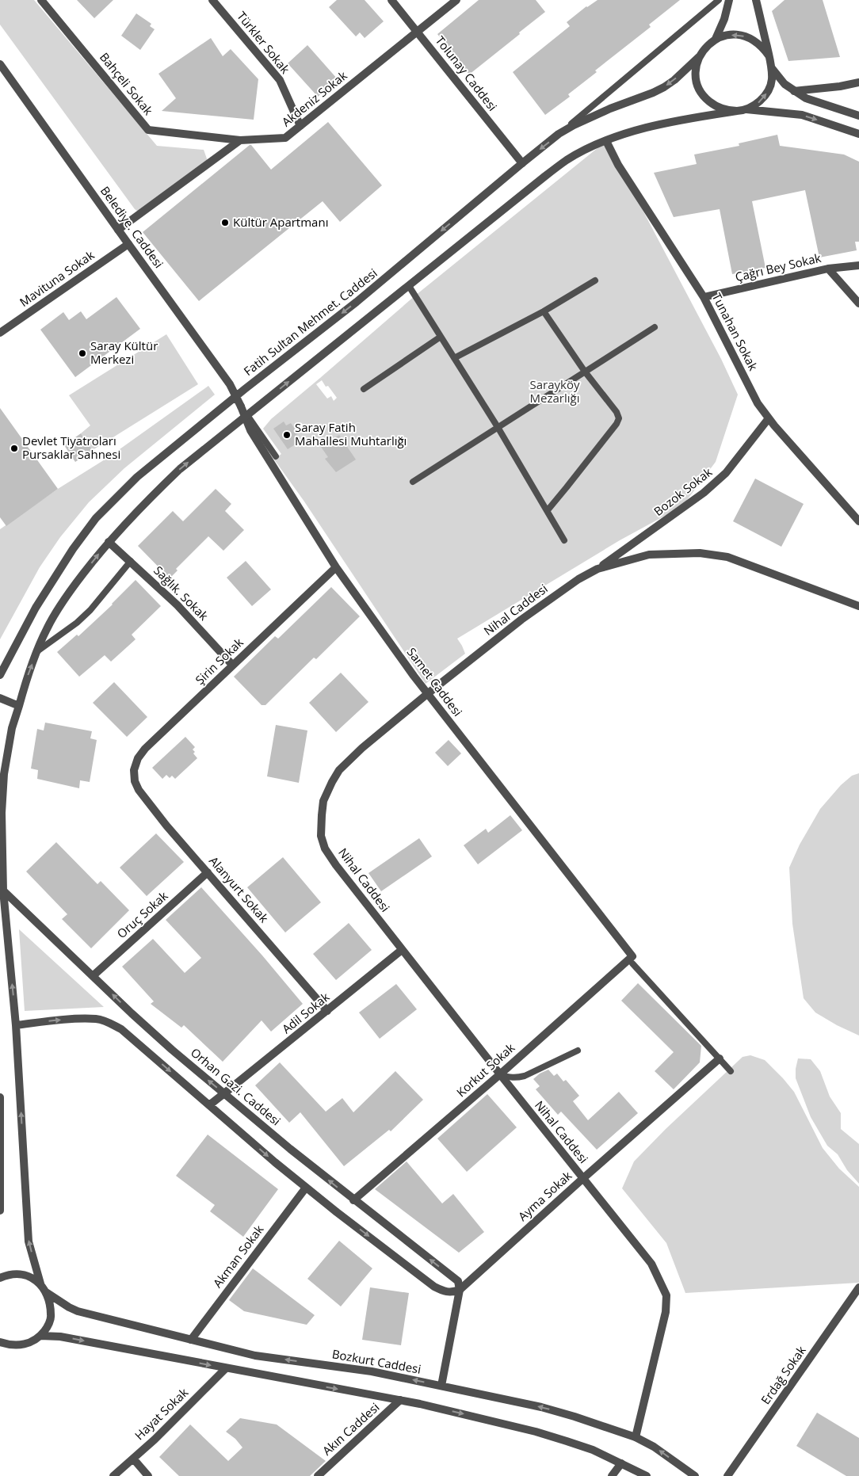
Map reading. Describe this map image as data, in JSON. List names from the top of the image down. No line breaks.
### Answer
{"streets":{"street":["Türkler Sokak","Tolunay Caddesi","Bahçeli Sokak","Akdeniz Sokak","Belediye. Caddesi","Çağrı Bey Sokak","Mavituna Sokak","Fatih Sultan Mehmet. Caddesi","Tunahan Sokak","Bozok Sokak","Sağlık. Sokak","Nihal Caddesi","Şirin Sokak","Samet Caddesi","Alanyurt Sokak","Oruç Sokak","Adil Sokak","Korkut Sokak","Orhan Gazi. Caddesi","Ayma Sokak","Akman Sokak","Bozkurt Caddesi","Erdağ Sokak","Hayat Sokak","Akın Caddesi"]},"crossings":[["Türkler Sokak","Akdeniz Sokak"],["Tolunay Caddesi","Akdeniz Sokak"],["Tolunay Caddesi","Fatih Sultan Mehmet. Caddesi"],["Bahçeli Sokak","Akdeniz Sokak"],["Belediye. Caddesi","Mavituna Sokak"],["Belediye. Caddesi","Fatih Sultan Mehmet. Caddesi"],["Belediye. Caddesi","Samet Caddesi"],["Çağrı Bey Sokak","Tunahan Sokak"],["Fatih Sultan Mehmet. Caddesi","Tunahan Sokak"],["Fatih Sultan Mehmet. Caddesi","Sağlık. Sokak"],["Fatih Sultan Mehmet. Caddesi","Samet Caddesi"],["Fatih Sultan Mehmet. Caddesi","Orhan Gazi. Caddesi"],["Fatih Sultan Mehmet. Caddesi","Bozkurt Caddesi"],["Tunahan Sokak","Bozok Sokak"],["Bozok Sokak","Nihal Caddesi"],["Sağlık. Sokak","Şirin Sokak"],["Nihal Caddesi","Samet Caddesi"],["Nihal Caddesi","Adil Sokak"],["Nihal Caddesi","Korkut Sokak"],["Nihal Caddesi","Ayma Sokak"],["Nihal Caddesi","Bozkurt Caddesi"],["Şirin Sokak","Samet Caddesi"],["Şirin Sokak","Alanyurt Sokak"],["Samet Caddesi","Korkut Sokak"],["Alanyurt Sokak","Oruç Sokak"],["Alanyurt Sokak","Adil Sokak"],["Oruç Sokak","Orhan Gazi. Caddesi"],["Adil Sokak","Orhan Gazi. Caddesi"],["Korkut Sokak","Orhan Gazi. Caddesi"],["Orhan Gazi. Caddesi","Ayma Sokak"],["Akman Sokak","Bozkurt Caddesi"]],"parks":["Sarayköy Mezarlığı"],"places":["Kültür Apartmanı","Saray Kültür Merkezi","Saray Fatih Mahallesi Muhtarlığı","Devlet Tiyatroları Pursaklar Sahnesi"]}
